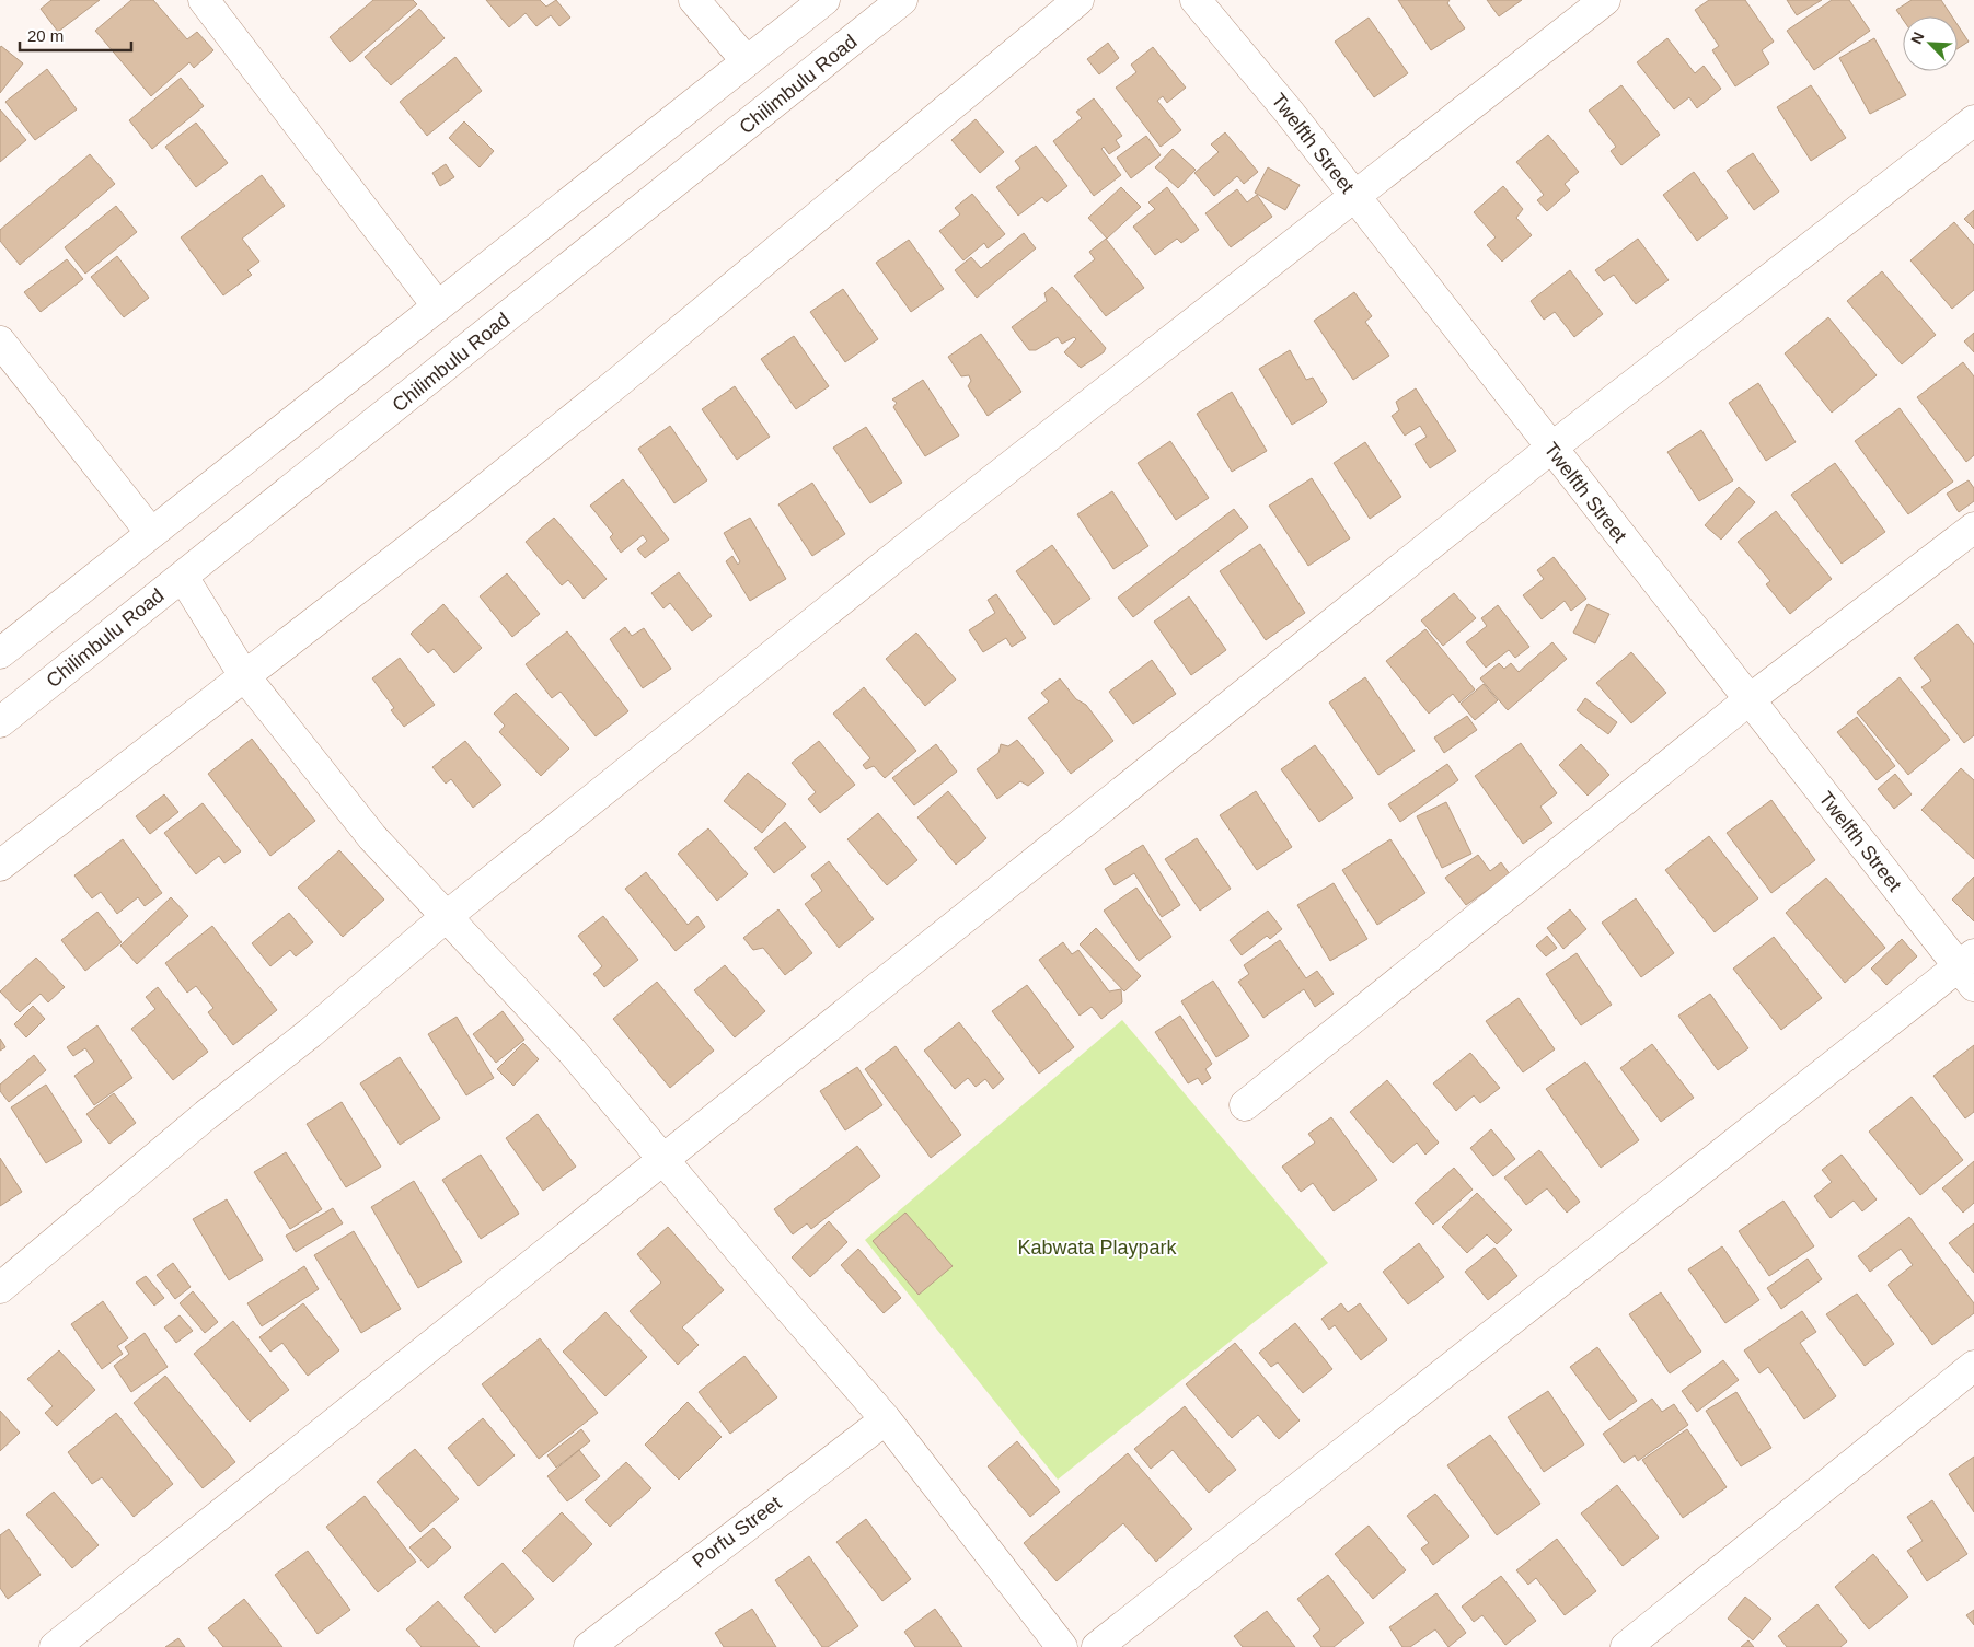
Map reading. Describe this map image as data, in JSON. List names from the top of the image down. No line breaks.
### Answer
{"streets":{"street":["Chilimbulu Road","Twelfth Street","Porfu Street"]},"parks":["Kabwata Playpark"],"scale_bar":"20 m","north":"top left"}
